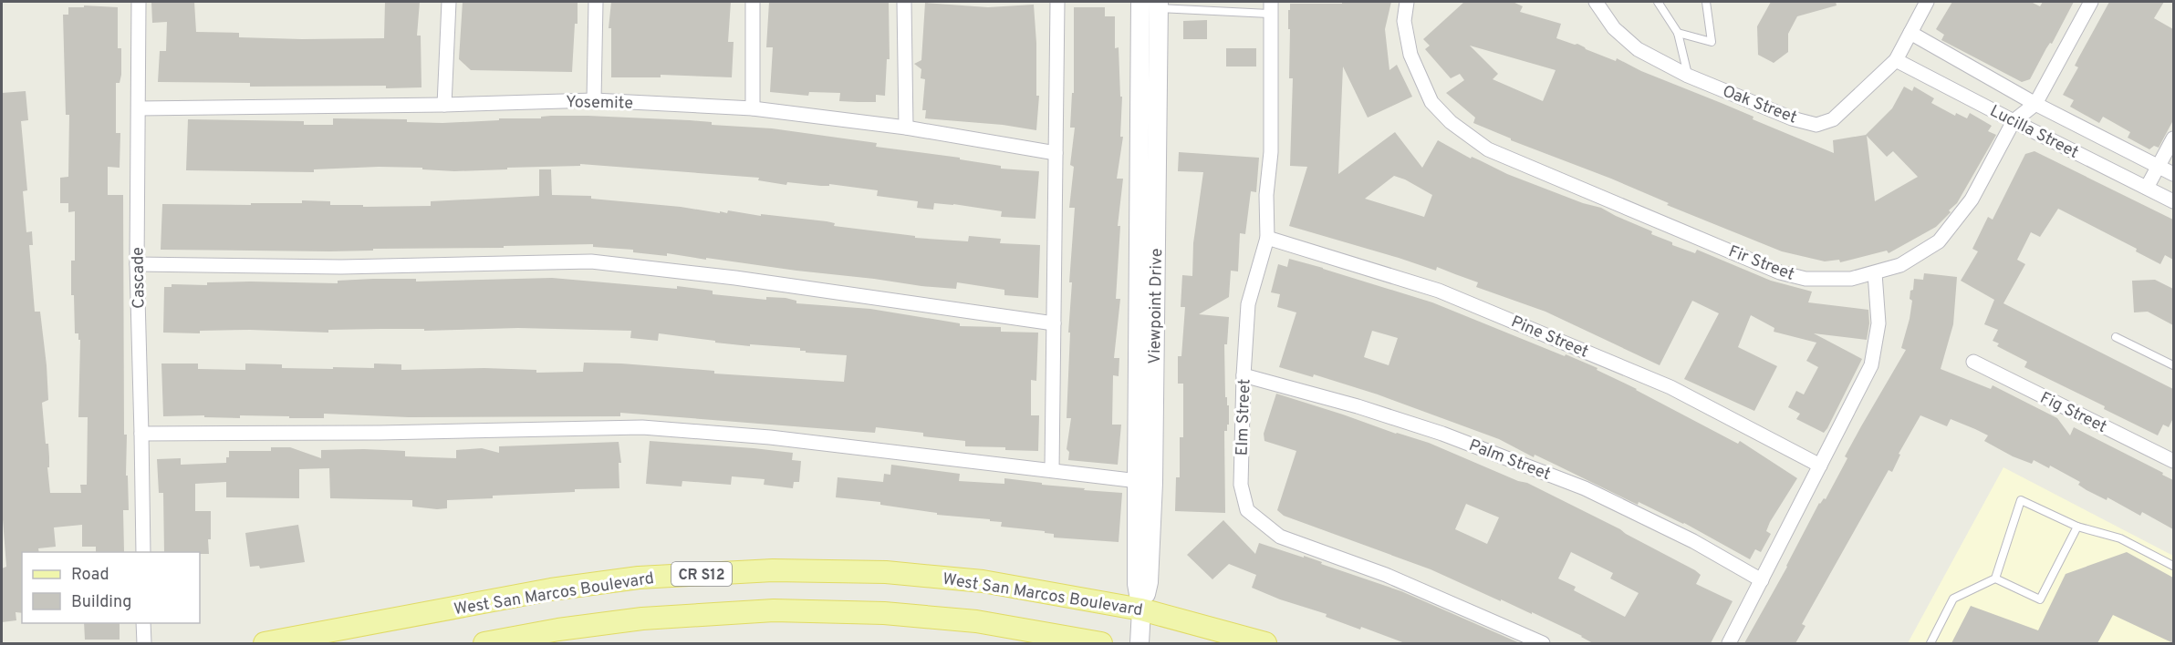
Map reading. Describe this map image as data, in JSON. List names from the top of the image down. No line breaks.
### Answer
{"streets":{"main road":["CR S12","West San Marcos Boulevard"],"street":["Yosemite","Oak Street","Lucilla Street","Fir Street","Cascade","Viewpoint Drive","Pine Street","Fig Street","Elm Street","Palm Street"]},"crossings":[["Yosemite","Cascade"],["Oak Street","Lucilla Street"],["Lucilla Street","Fir Street"],["Viewpoint Drive","West San Marcos Boulevard"],["Pine Street","Elm Street"],["Elm Street","Palm Street"]],"legend":["Road","Building"]}
